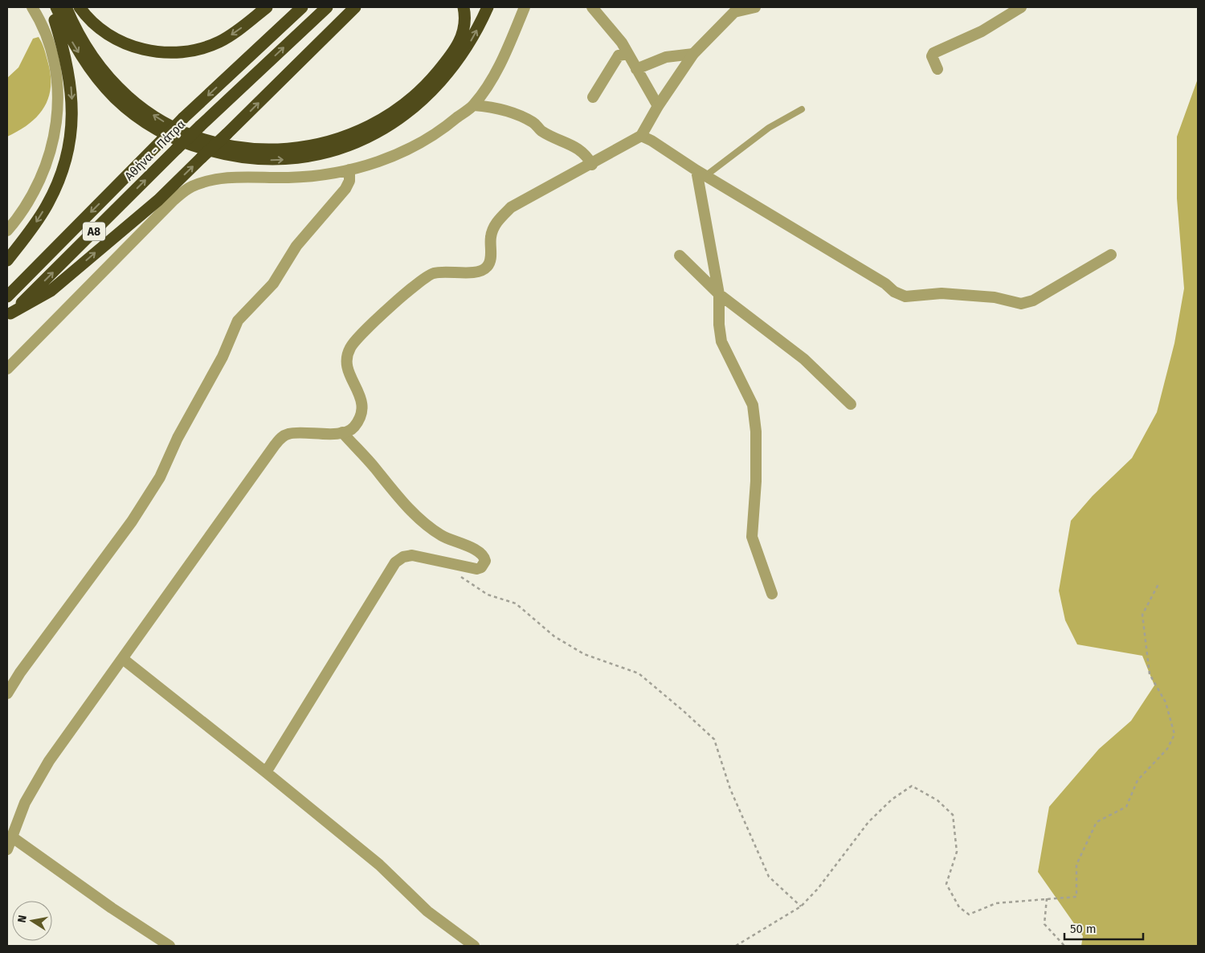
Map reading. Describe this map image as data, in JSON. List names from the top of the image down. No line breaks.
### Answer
{"streets":{"highway":["Αθήνα - Πάτρα","Α8"]},"scale_bar":"50 m","north":"left"}
